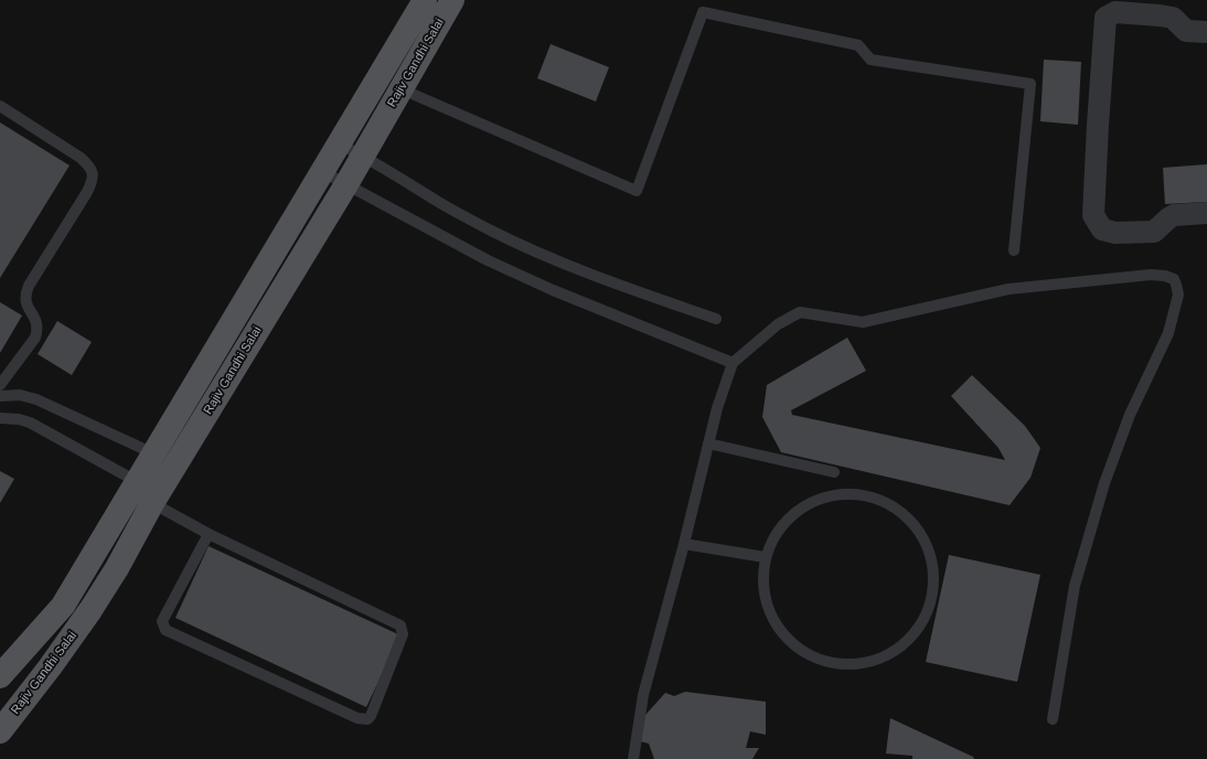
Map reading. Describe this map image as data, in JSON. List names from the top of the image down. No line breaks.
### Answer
{"streets":{"main road":["Rajiv Gandhi Salai"]}}
